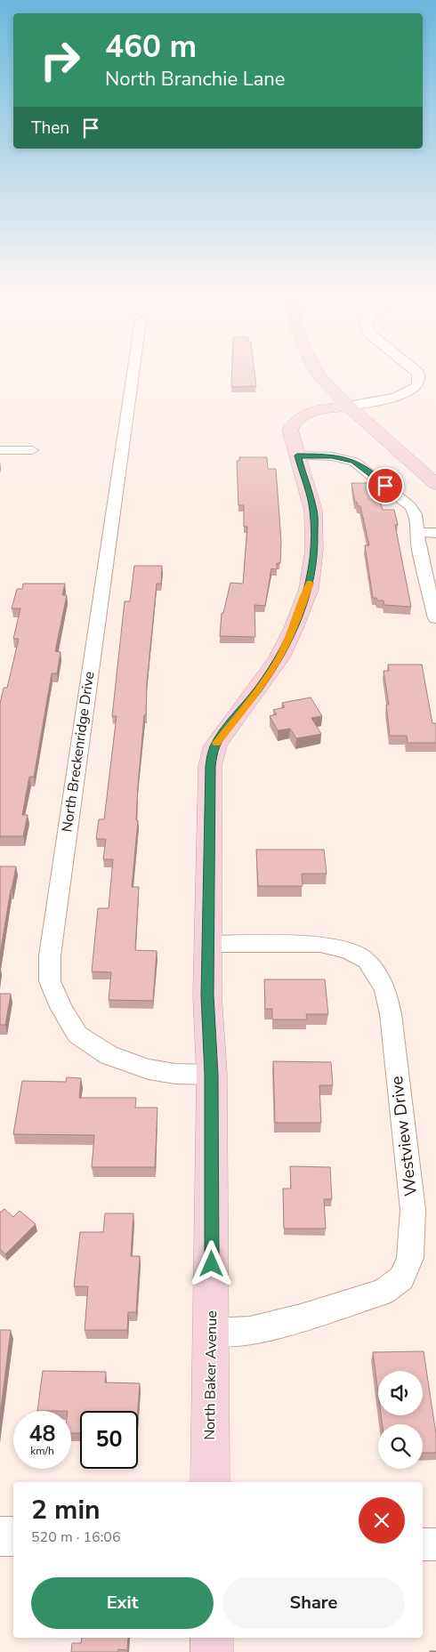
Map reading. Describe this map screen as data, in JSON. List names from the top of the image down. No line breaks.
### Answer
{"streets":{"main road":["North Baker Avenue"],"street":["North Breckenridge Drive","Westview Drive"]},"crossings":[["North Breckenridge Drive","North Baker Avenue"],["Westview Drive","North Baker Avenue"]],"page":{"turn":["460 m","North Branchie Lane"],"then":"Then","speed":"48 km/h","limit":"50","heading":["2 min","520 m · 16:06"],"buttons":["Exit","Share"]}}
